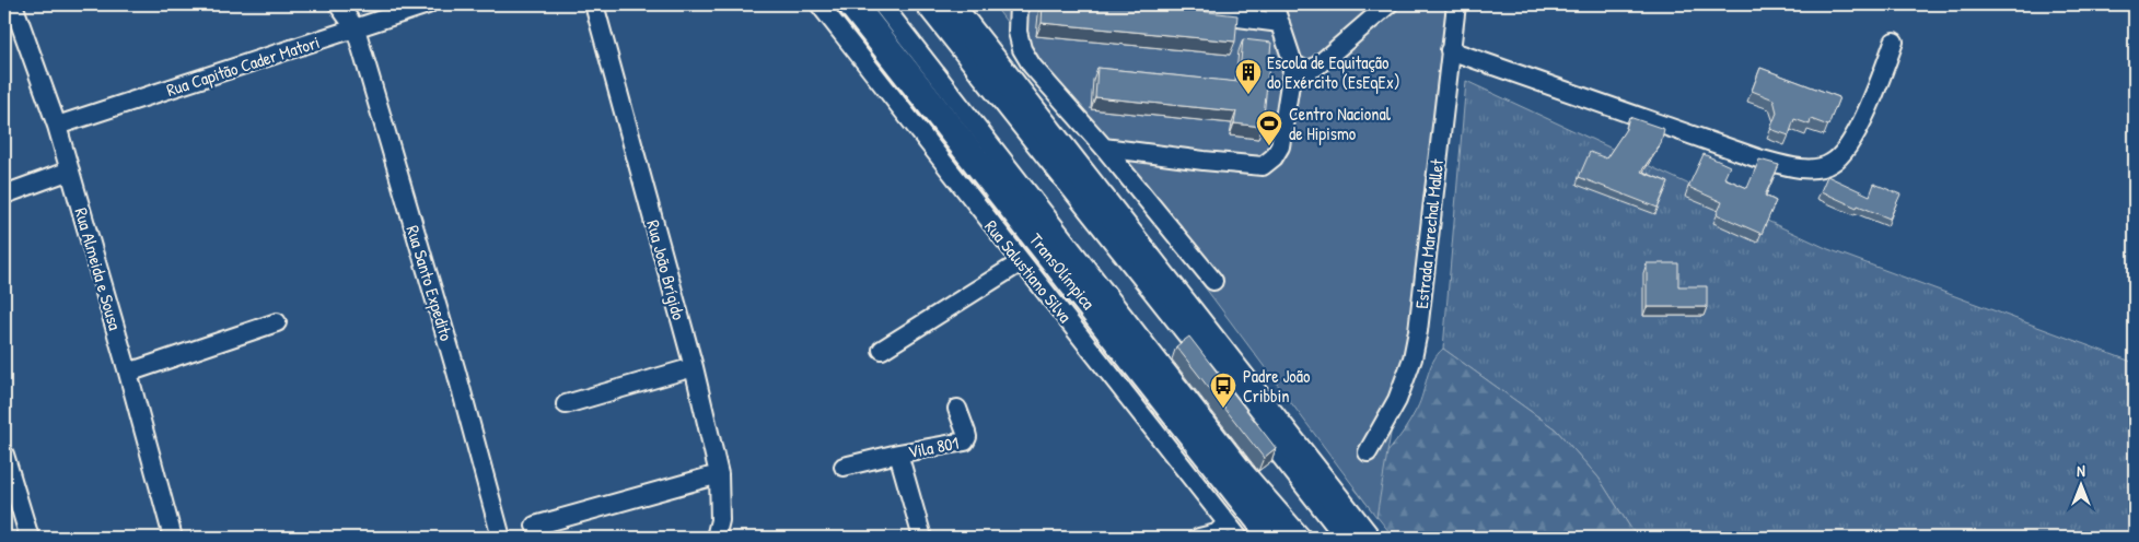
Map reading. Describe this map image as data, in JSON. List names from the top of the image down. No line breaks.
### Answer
{"streets":{"highway":["TransOlímpica"],"street":["Rua Capitão Cader Matori","Estrada Marechal Mallet","Rua Almeida e Sousa","Rua João Brígido","Rua Salustiano Silva","Rua Santo Expedito","Vila 801"]},"crossings":[["Rua Capitão Cader Matori","Rua Almeida e Sousa"],["Rua Capitão Cader Matori","Rua Santo Expedito"]],"places":{"building":["Escola de Equitação do Exército (EsEqEx)"],"sports":["Centro Nacional de Hipismo"],"bus stop":["Padre João Cribbin"]},"north":"top"}
